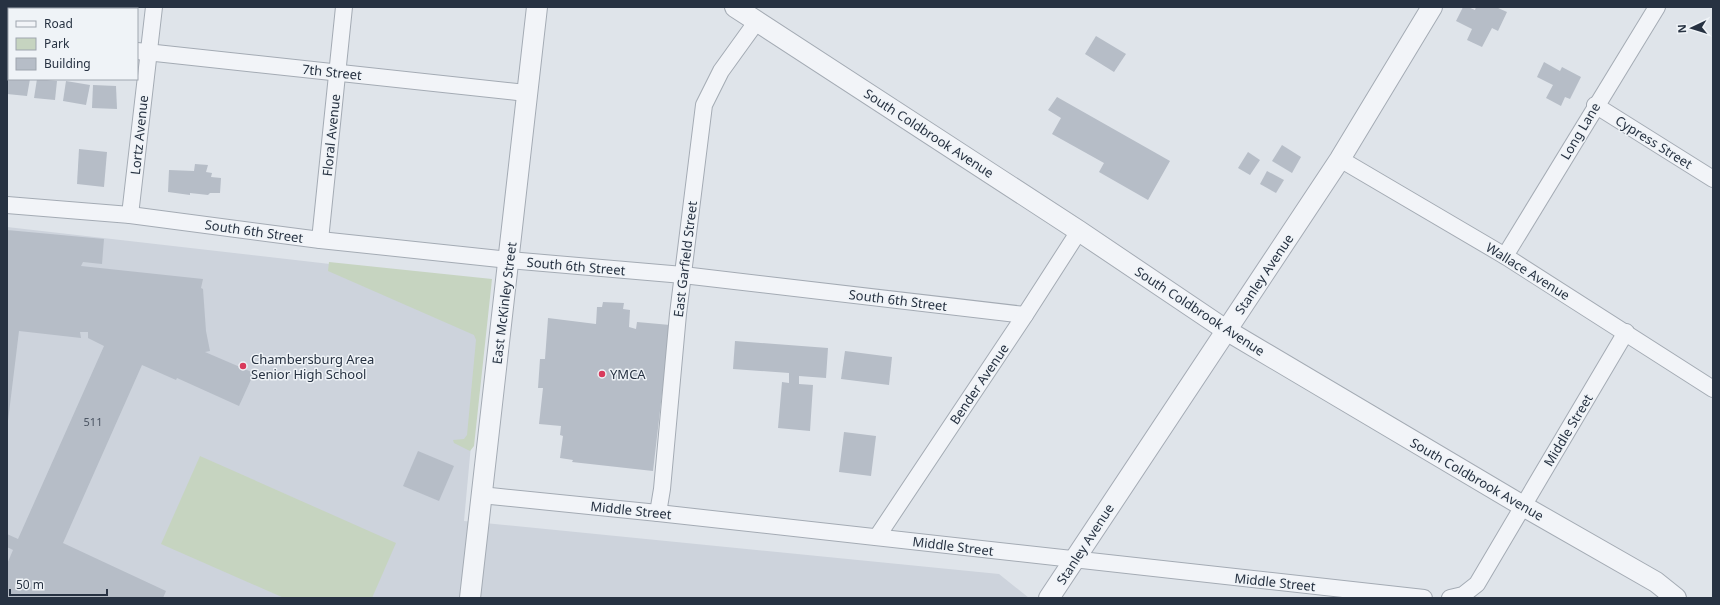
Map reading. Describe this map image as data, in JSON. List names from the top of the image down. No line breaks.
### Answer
{"streets":{"street":["7th Street","Long Lane","South Coldbrook Avenue","Lortz Avenue","Floral Avenue","Cypress Street","South 6th Street","East Garfield Street","Wallace Avenue","Stanley Avenue","East McKinley Street","Bender Avenue","Middle Street"]},"crossings":[["7th Street","Lortz Avenue"],["7th Street","Floral Avenue"],["7th Street","East McKinley Street"],["Long Lane","Cypress Street"],["Long Lane","Wallace Avenue"],["South Coldbrook Avenue","East Garfield Street"],["South Coldbrook Avenue","Stanley Avenue"],["South Coldbrook Avenue","Bender Avenue"],["South Coldbrook Avenue","Middle Street"],["Lortz Avenue","South 6th Street"],["Floral Avenue","South 6th Street"],["South 6th Street","East Garfield Street"],["South 6th Street","East McKinley Street"],["South 6th Street","Bender Avenue"],["East Garfield Street","Middle Street"],["Wallace Avenue","Stanley Avenue"],["Wallace Avenue","Middle Street"],["Stanley Avenue","Middle Street"],["East McKinley Street","Middle Street"],["Bender Avenue","Middle Street"]],"places":["Chambersburg Area Senior High School","YMCA"],"house_numbers":["511"],"legend":["Road","Park","Building"],"scale_bar":"50 m","north":"left"}
